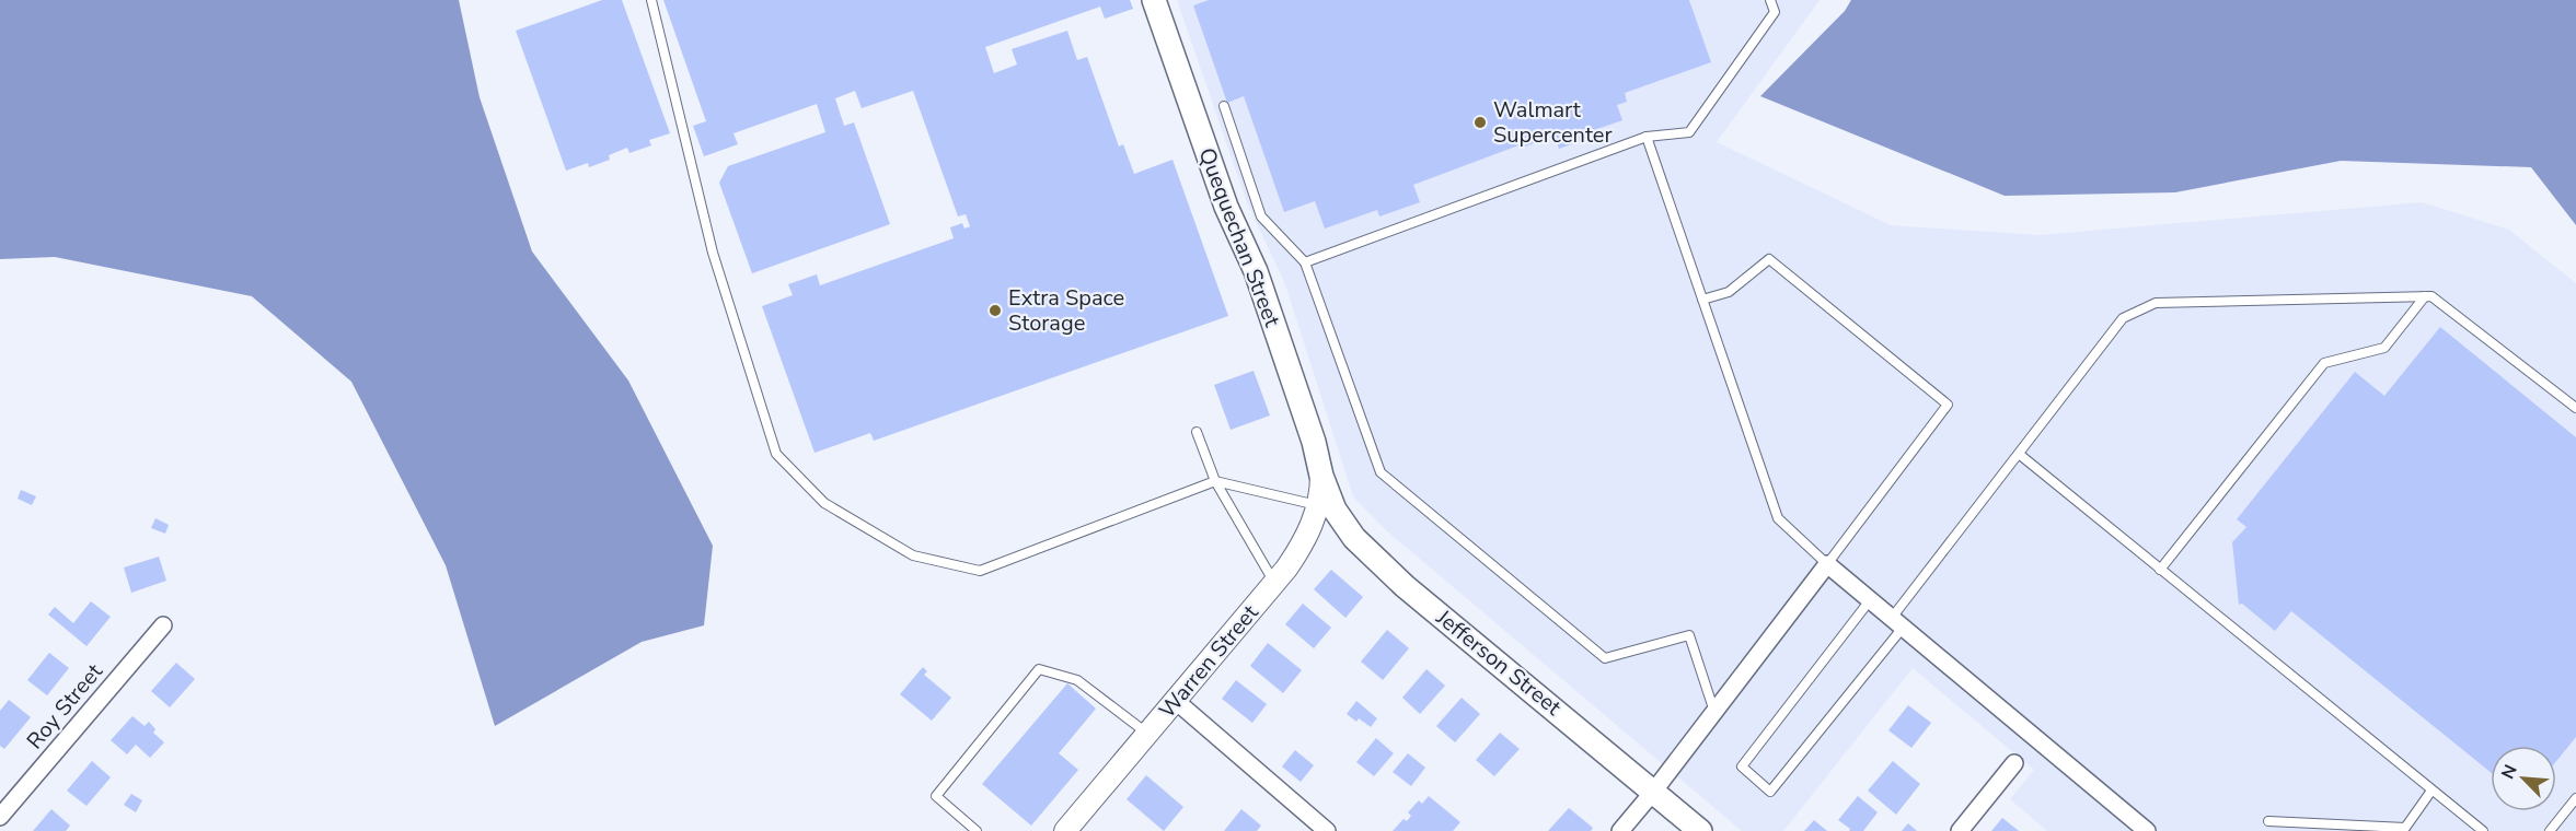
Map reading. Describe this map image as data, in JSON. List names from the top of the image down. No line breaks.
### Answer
{"streets":{"main road":["Quequechan Street","Jefferson Street"],"street":["Warren Street","Roy Street"]},"crossings":[["Quequechan Street","Warren Street"],["Quequechan Street","Jefferson Street"],["Warren Street","Jefferson Street"]],"places":["Walmart Supercenter","Extra Space Storage"],"north":"top left"}
